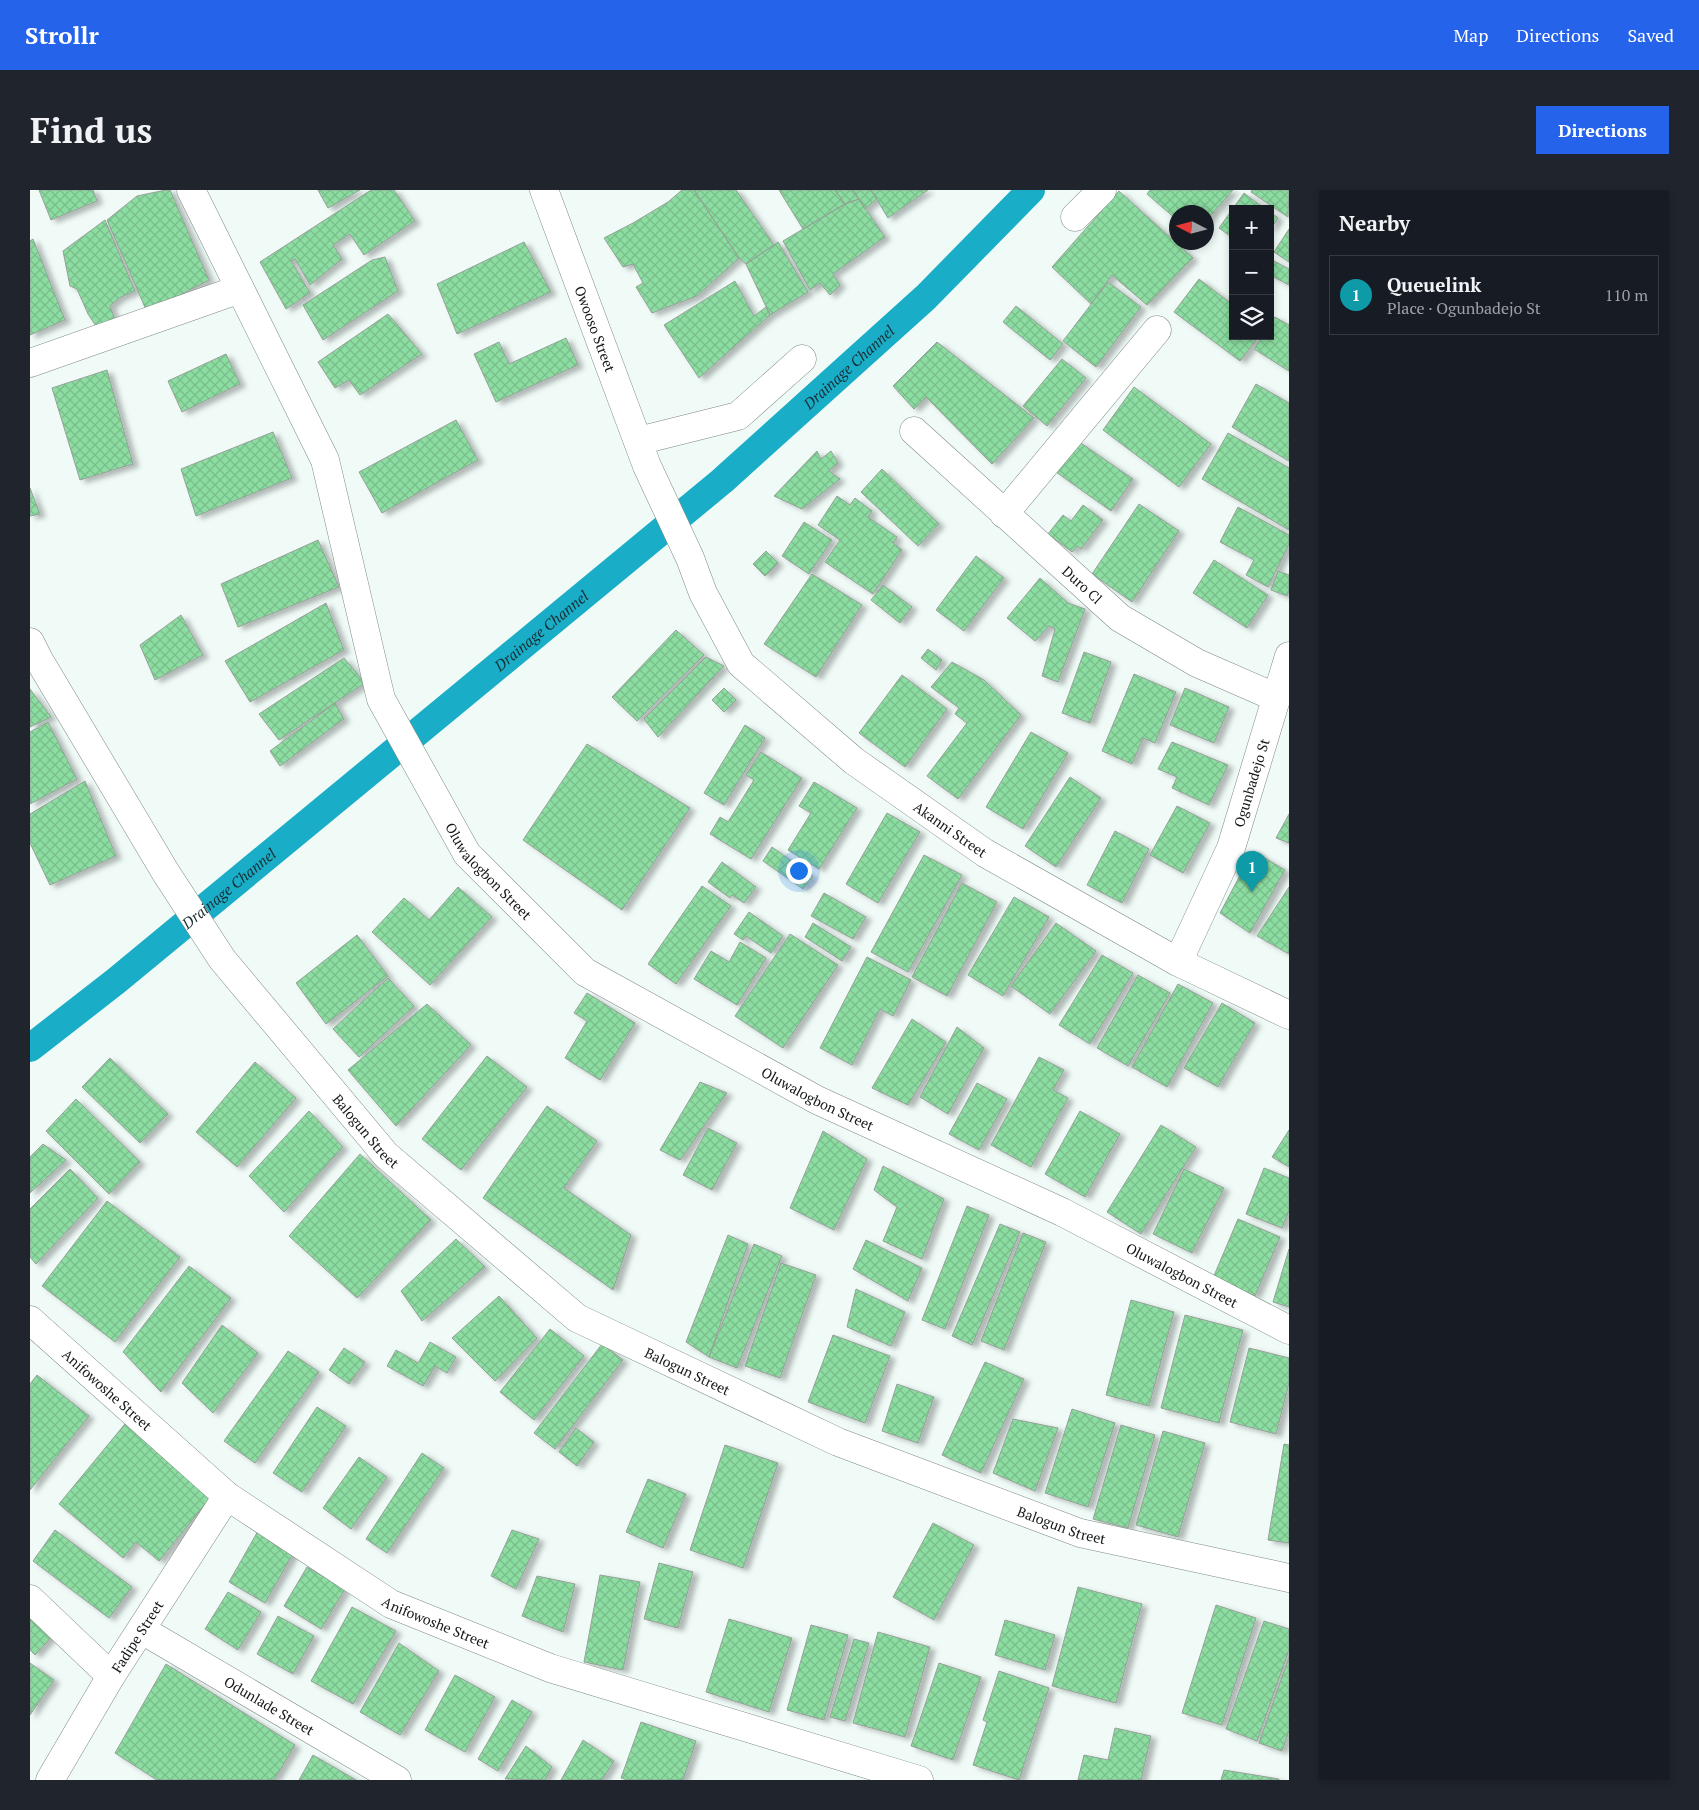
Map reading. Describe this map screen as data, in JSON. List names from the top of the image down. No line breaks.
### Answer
{"streets":{"street":["Owooso Street","Duro Cl","Ogunbadejo St","Akanni Street","Oluwalogbon Street","Balogun Street","Anifowoshe Street","Fadipe Street","Odunlade Street"]},"crossings":[["Owooso Street","Akanni Street"],["Duro Cl","Ogunbadejo St"],["Ogunbadejo St","Akanni Street"],["Anifowoshe Street","Fadipe Street"],["Fadipe Street","Odunlade Street"]],"water":["Drainage Channel"],"north":"left","page":{"header":"Strollr","nav":["Map","Directions","Saved"],"buttons":"Directions","title":"Find us","heading":"Nearby","map_buttons":["+","−"],"list":[{"mark":"1","name":"Queuelink","note":"Place · Ogunbadejo St","value":"110 m"}],"pins":"1"}}
